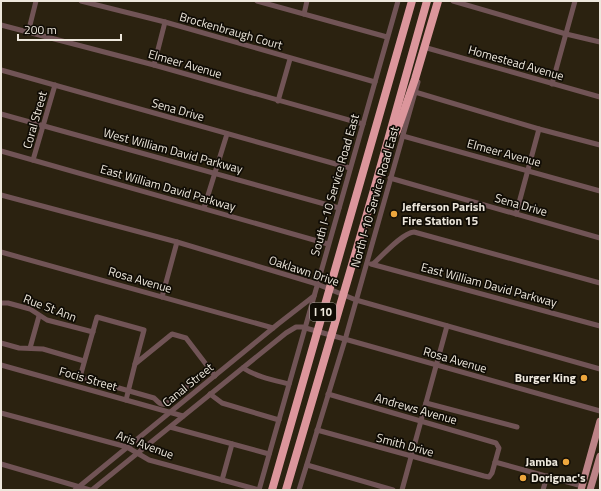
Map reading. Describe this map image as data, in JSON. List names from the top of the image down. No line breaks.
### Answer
{"streets":{"highway":["I 10"],"street":["Brockenbraugh Court","Homestead Avenue","Elmeer Avenue","Sena Drive","Coral Street","West William David Parkway","South I-10 Service Road East","East William David Parkway","North I-10 Service Road East","Oaklawn Drive","Rosa Avenue","Rue St Ann","Focis Street","Canal Street","Andrews Avenue","Aris Avenue","Smith Drive"]},"crossings":[["Brockenbraugh Court","South I-10 Service Road East"],["Homestead Avenue","North I-10 Service Road East"],["Elmeer Avenue","South I-10 Service Road East"],["Elmeer Avenue","North I-10 Service Road East"],["Sena Drive","Coral Street"],["Sena Drive","South I-10 Service Road East"],["Sena Drive","North I-10 Service Road East"],["Coral Street","West William David Parkway"],["Coral Street","East William David Parkway"],["West William David Parkway","South I-10 Service Road East"],["South I-10 Service Road East","East William David Parkway"],["South I-10 Service Road East","Oaklawn Drive"],["South I-10 Service Road East","Rosa Avenue"],["South I-10 Service Road East","Canal Street"],["South I-10 Service Road East","Aris Avenue"],["North I-10 Service Road East","Oaklawn Drive"],["North I-10 Service Road East","Rosa Avenue"],["North I-10 Service Road East","Andrews Avenue"],["North I-10 Service Road East","Smith Drive"],["Rosa Avenue","Canal Street"],["Focis Street","Canal Street"],["Canal Street","Aris Avenue"],["Andrews Avenue","Smith Drive"]],"places":["Jefferson Parish Fire Station 15","Burger King","Jamba","Dorignac's"],"scale_bar":"200 m"}
